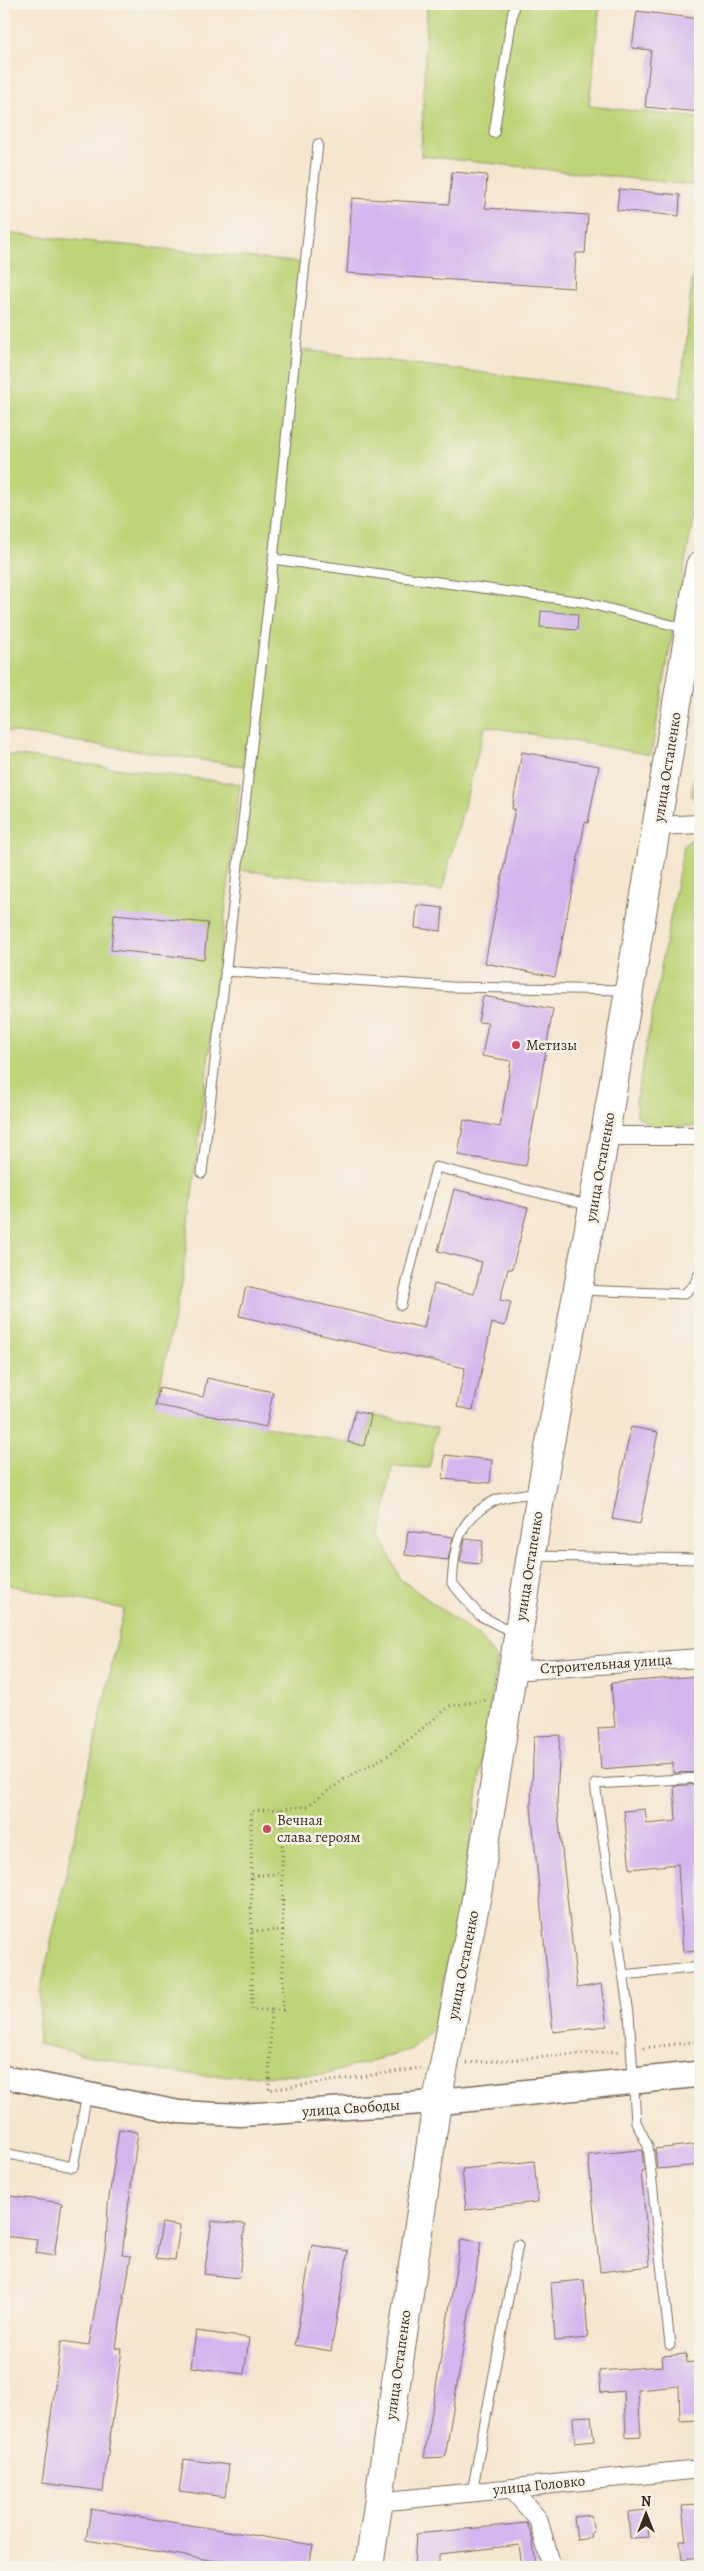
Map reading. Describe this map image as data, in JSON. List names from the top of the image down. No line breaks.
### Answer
{"streets":{"main road":["улица Остапенко","улица Свободы"],"street":["Строительная улица","улица Головко"]},"crossings":[["улица Остапенко","Строительная улица"],["улица Остапенко","улица Свободы"],["улица Остапенко","улица Головко"]],"places":["Метизы","Вечная слава героям"],"north":"top"}
